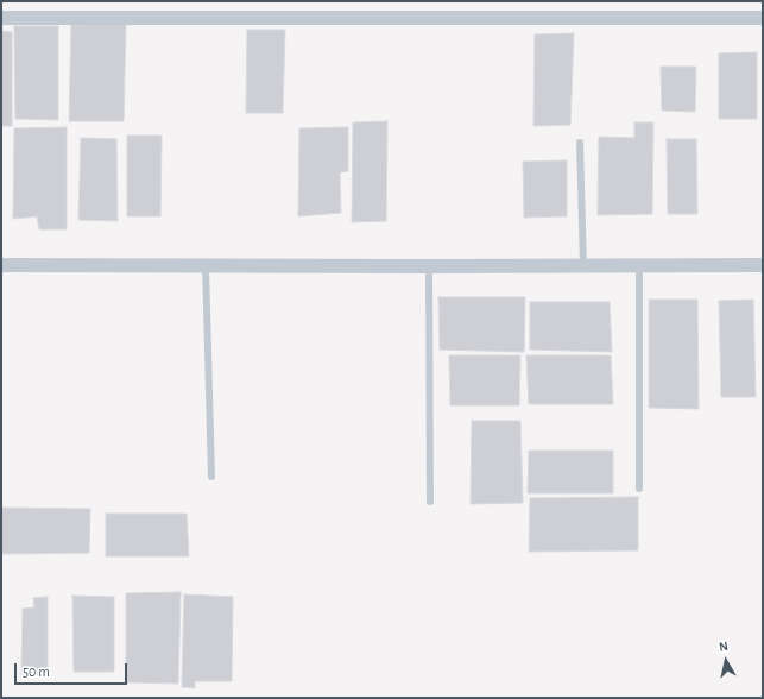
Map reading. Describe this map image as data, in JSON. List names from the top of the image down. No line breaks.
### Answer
{"scale_bar":"50 m","north":"top"}
